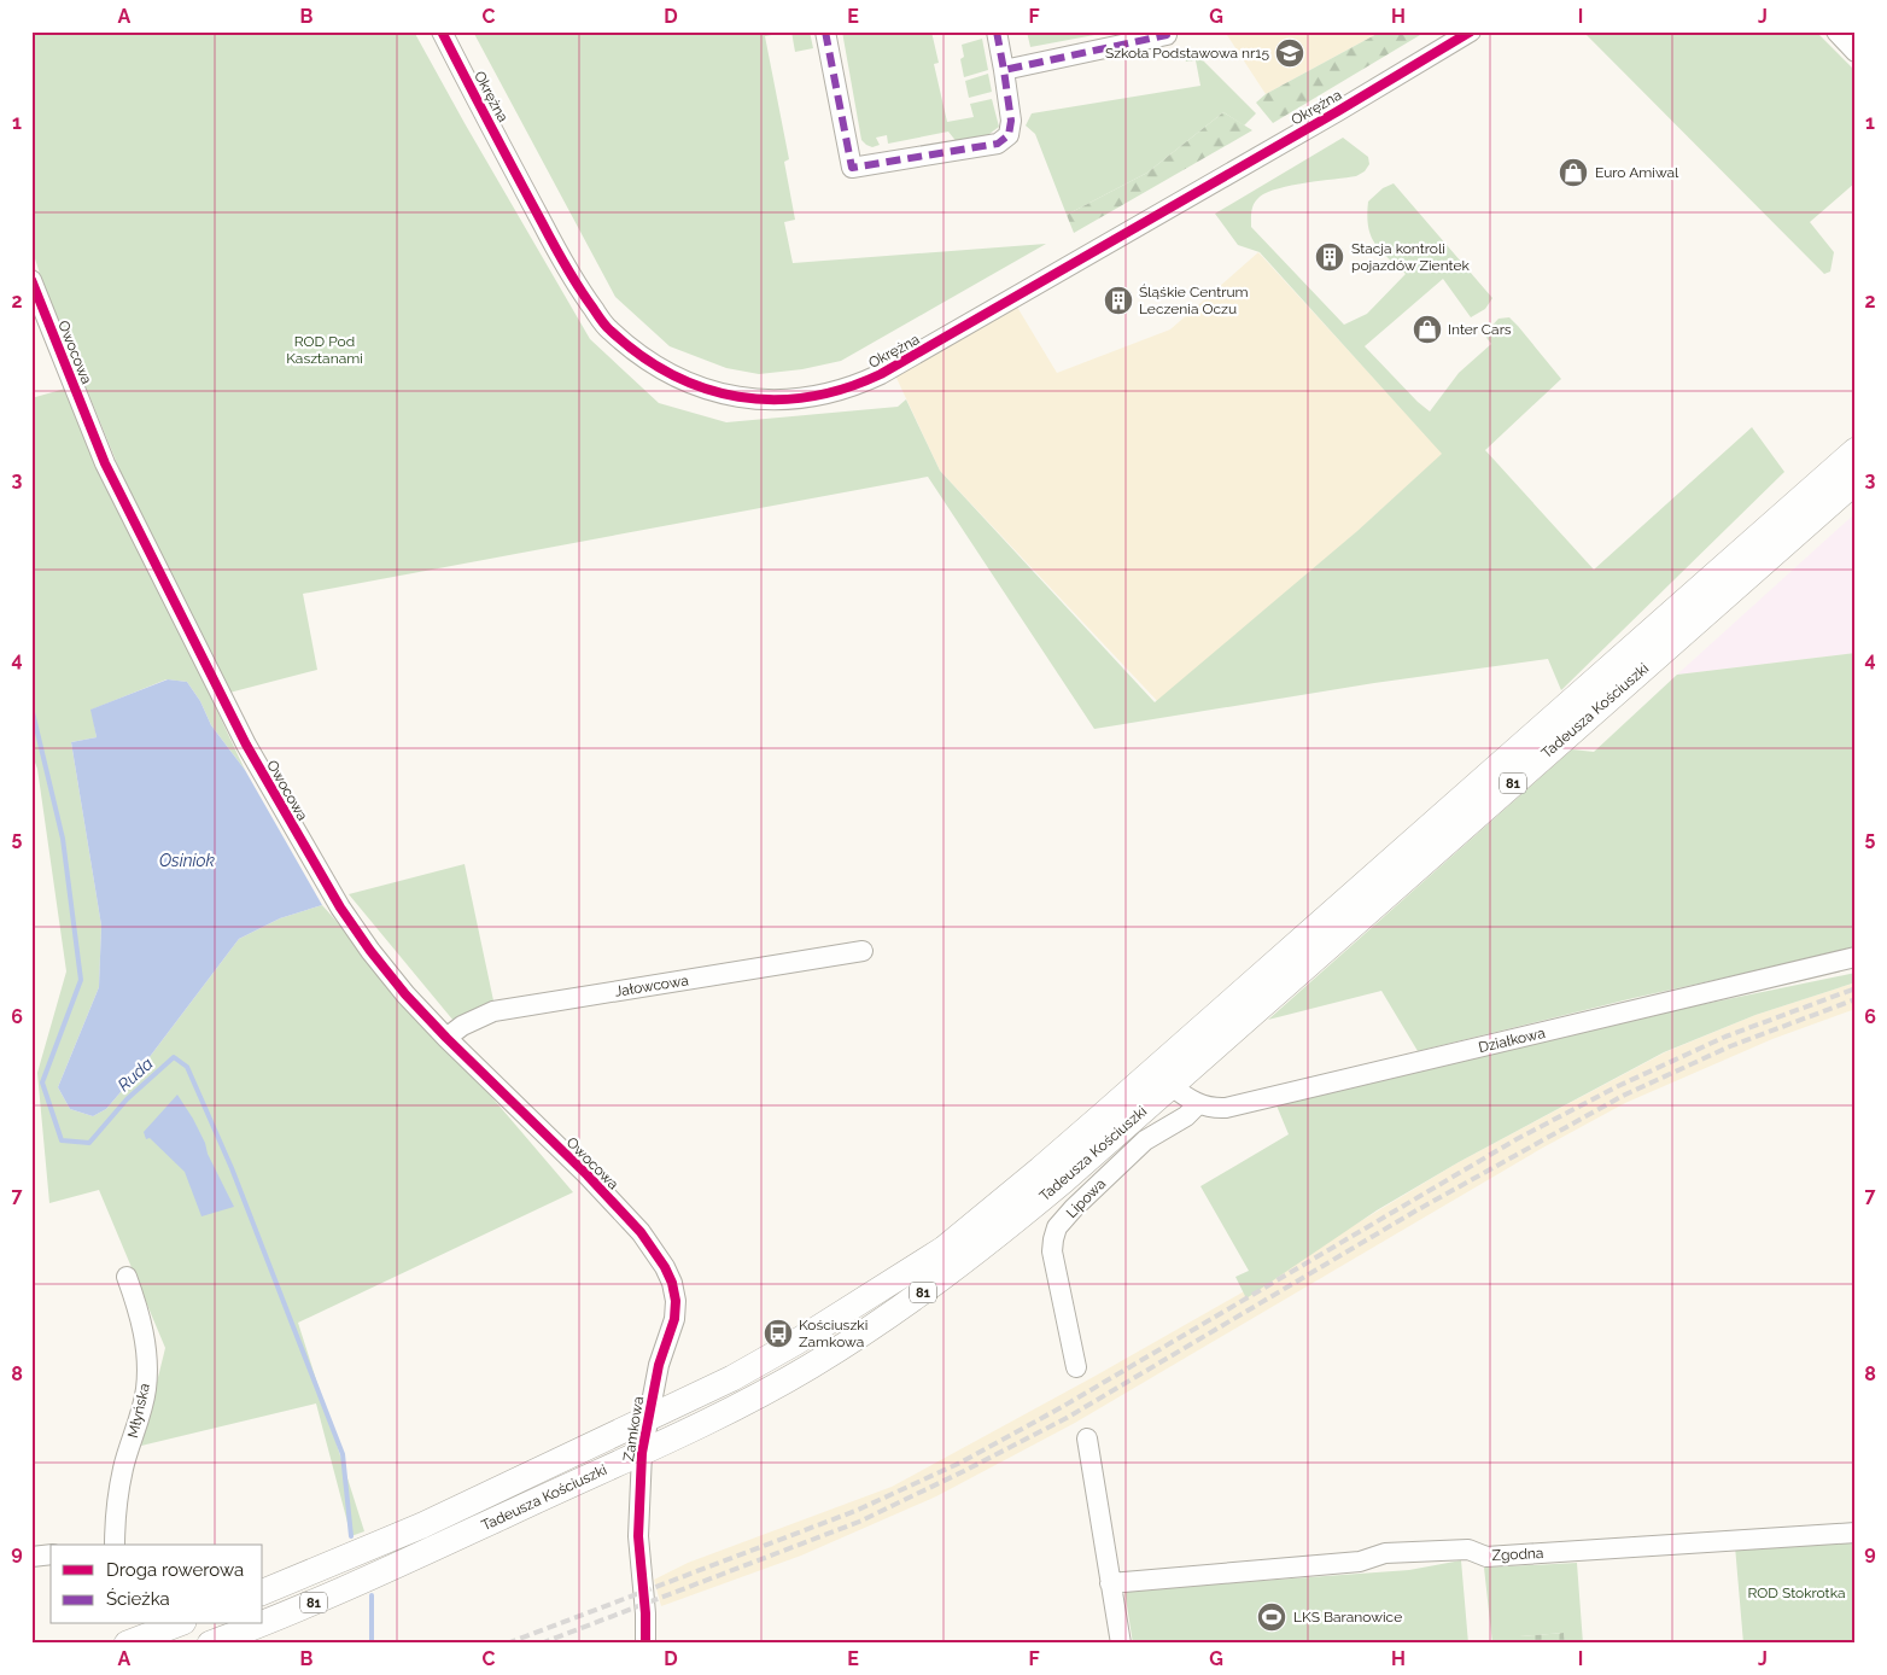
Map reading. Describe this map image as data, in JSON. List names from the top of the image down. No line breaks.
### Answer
{"streets":{"main road":["Tadeusza Kościuszki","81"],"street":["Okrężna","Owocowa","Jałowcowa","Działkowa","Lipowa","Młyńska","Zamkowa","Zgodna"]},"crossings":[["Owocowa","Jałowcowa"],["Owocowa","Zamkowa"],["Tadeusza Kościuszki","Działkowa"],["Tadeusza Kościuszki","Zamkowa"],["Działkowa","Lipowa"]],"water":["Osiniok","Ruda"],"parks":["ROD Pod Kasztanami","ROD Stokrotka"],"places":{"school or university":["Szkoła Podstawowa nr15"],"shop":["Euro Amiwal","Inter Cars"],"building":["Stacja kontroli pojazdów Zientek","Śląśkie Centrum Leczenia Oczu"],"bus stop":["Kościuszki Zamkowa"],"sports":["LKS Baranowice"]},"legend":["Droga rowerowa","Ścieżka"],"grid":{"columns":["A","B","C","D","E","F","G","H","I","J"],"rows":["1","2","3","4","5","6","7","8","9"]}}
